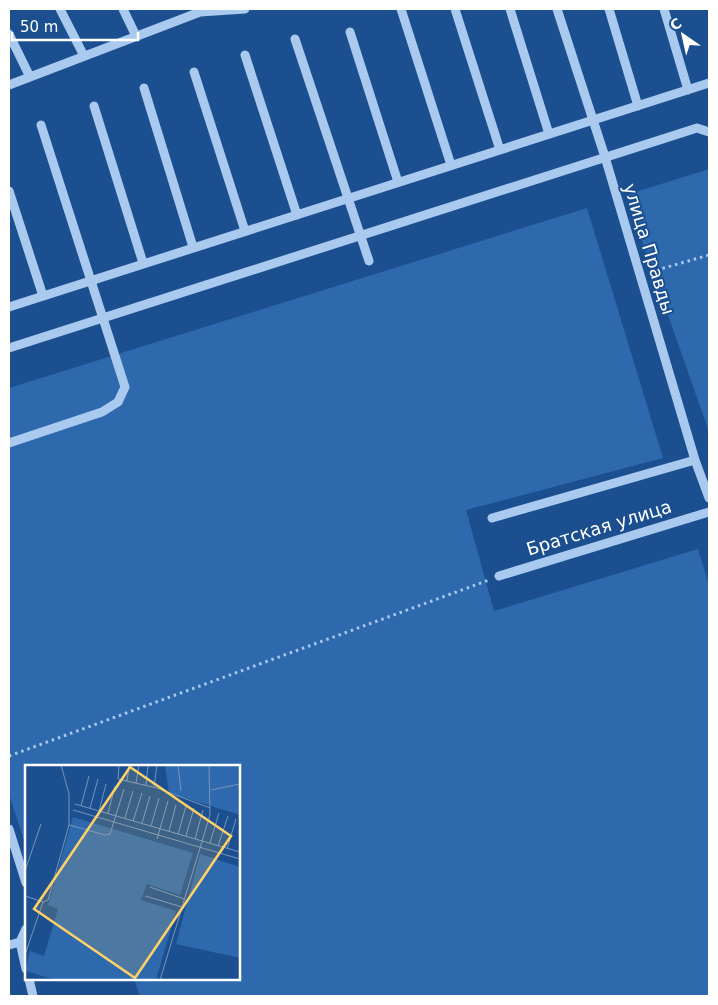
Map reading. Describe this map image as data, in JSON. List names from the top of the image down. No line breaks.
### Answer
{"streets":{"street":["улица Правды","Братская улица"]},"scale_bar":"50 m","north":"top left"}
